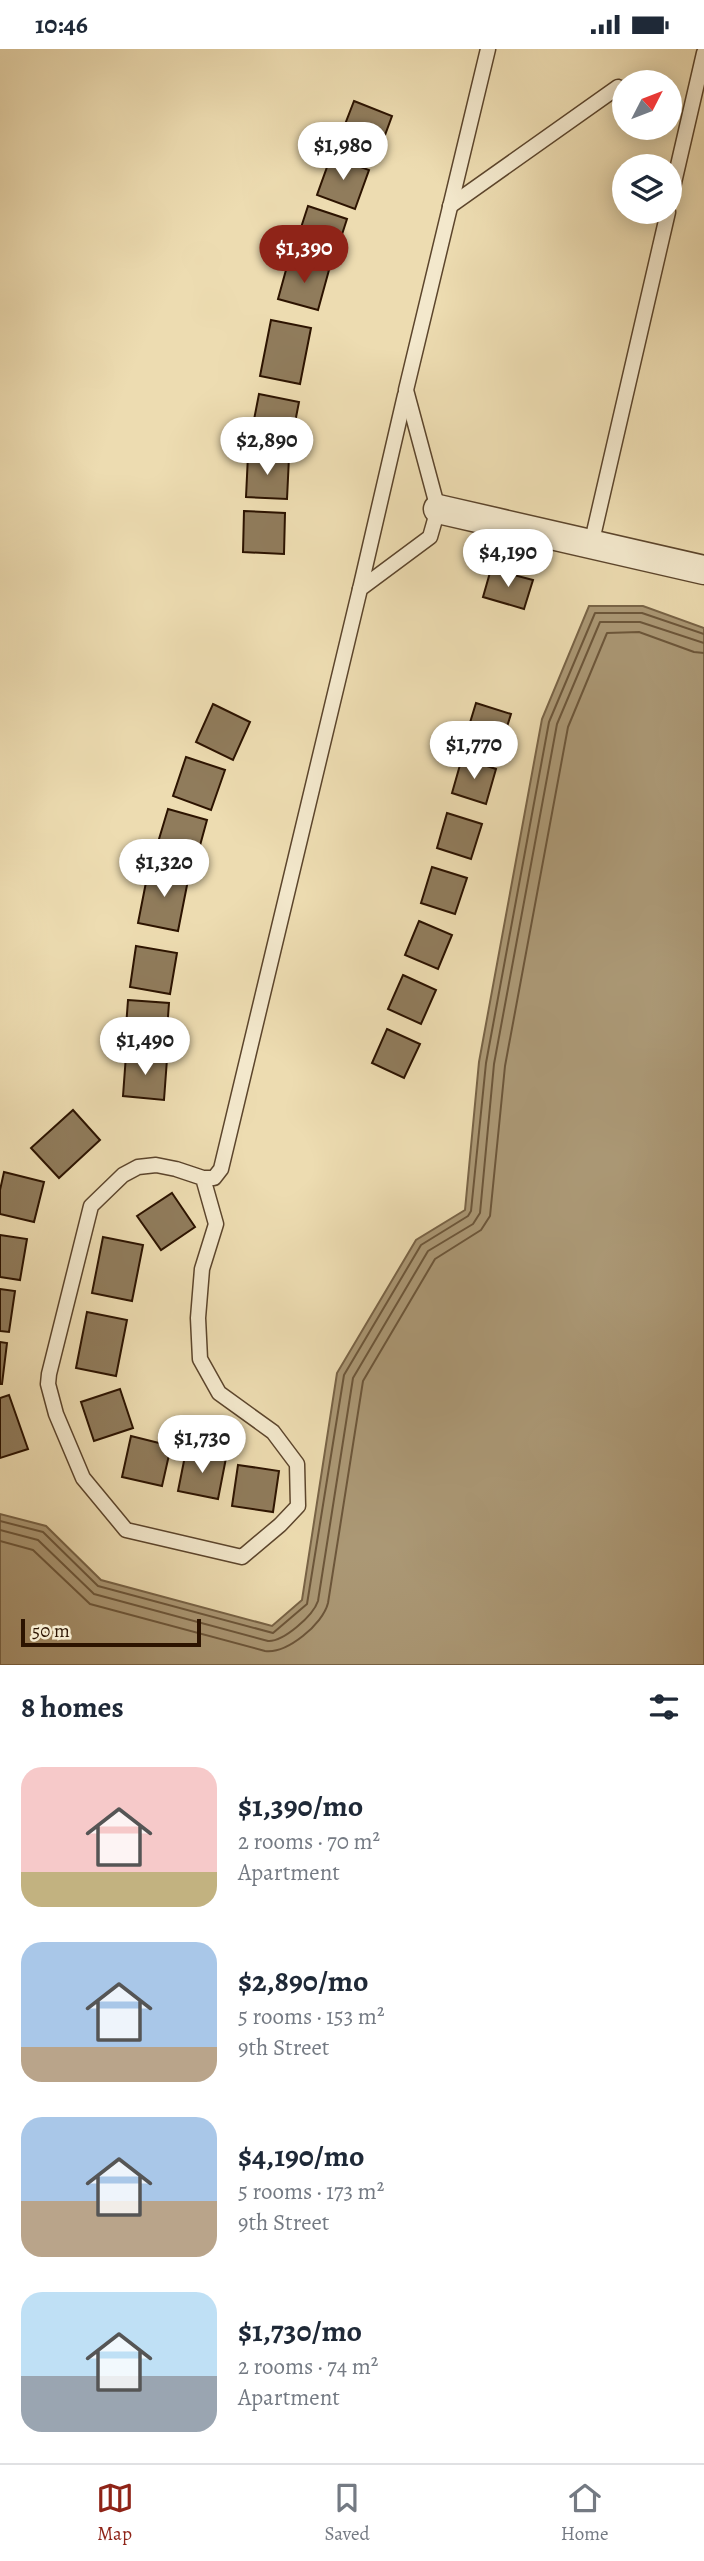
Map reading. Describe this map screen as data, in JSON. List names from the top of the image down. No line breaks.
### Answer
{"scale_bar":"50 m","north":"top right","page":{"status":"10:46","price":["$1,980","$1,390","$2,890","$4,190","$1,770","$1,320","$1,490","$1,730"],"scale":"50 m","heading":"8 homes","list":[{"name":"$1,390/mo","note":"2 rooms · 70 m² · Apartment"},{"name":"$2,890/mo","note":"5 rooms · 153 m² · 9th Street"},{"name":"$4,190/mo","note":"5 rooms · 173 m² · 9th Street"},{"name":"$1,730/mo","note":"2 rooms · 74 m² · Apartment"}],"tabs":["Map","Saved","Home"]}}
